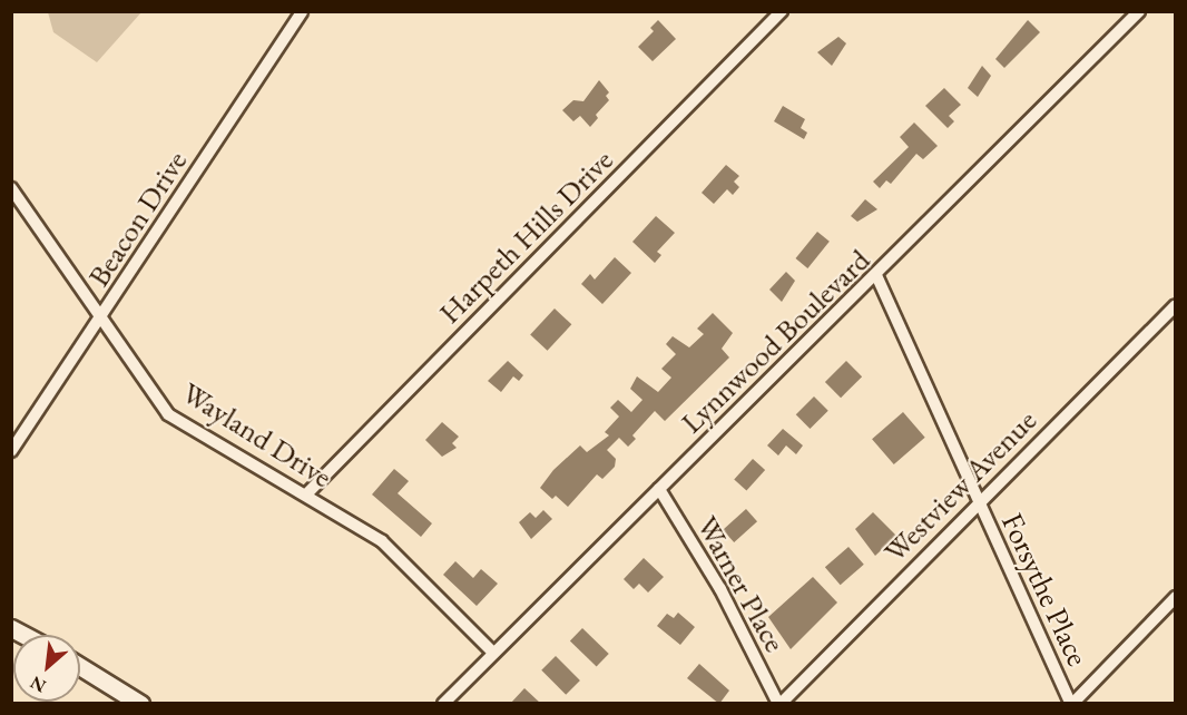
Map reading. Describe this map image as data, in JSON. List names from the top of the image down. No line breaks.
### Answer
{"streets":{"street":["Beacon Drive","Harpeth Hills Drive","Lynnwood Boulevard","Wayland Drive","Westview Avenue","Warner Place","Forsythe Place"]},"crossings":[["Beacon Drive","Wayland Drive"],["Harpeth Hills Drive","Wayland Drive"],["Lynnwood Boulevard","Wayland Drive"],["Lynnwood Boulevard","Warner Place"],["Lynnwood Boulevard","Forsythe Place"],["Westview Avenue","Warner Place"],["Westview Avenue","Forsythe Place"]],"north":"bottom left"}
